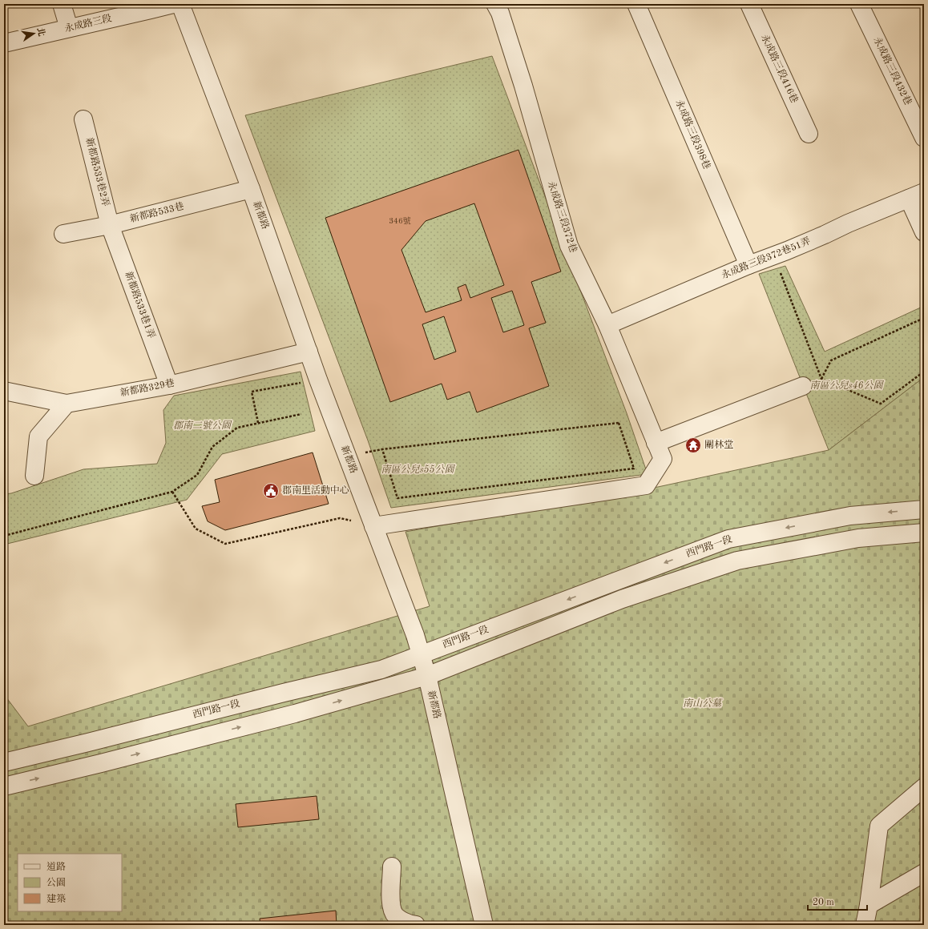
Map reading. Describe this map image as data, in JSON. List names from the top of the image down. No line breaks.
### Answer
{"streets":{"street":["永成路三段","永成路三段416巷","永成路三段432巷","永成路三段398巷","新都路533巷2弄","新都路533巷","新都路","永成路三段372巷","永成路三段372巷51弄","新都路533巷1弄","新都路329巷","西門路一段"]},"crossings":[["永成路三段398巷","永成路三段372巷51弄"],["新都路533巷2弄","新都路533巷"],["新都路533巷2弄","新都路533巷1弄"],["新都路533巷","新都路"],["新都路533巷","新都路533巷1弄"],["新都路","永成路三段372巷"],["新都路","新都路329巷"],["新都路","西門路一段"],["永成路三段372巷","永成路三段372巷51弄"],["新都路533巷1弄","新都路329巷"]],"parks":["南區公兒s46公園","郡南二號公園","南區公兒s55公園","南山公墓"],"places":{"temple":["關林堂"],"public building":["郡南里活動中心"]},"house_numbers":["346號"],"legend":["道路","公園","建築"],"scale_bar":"20 m","north":"right"}
